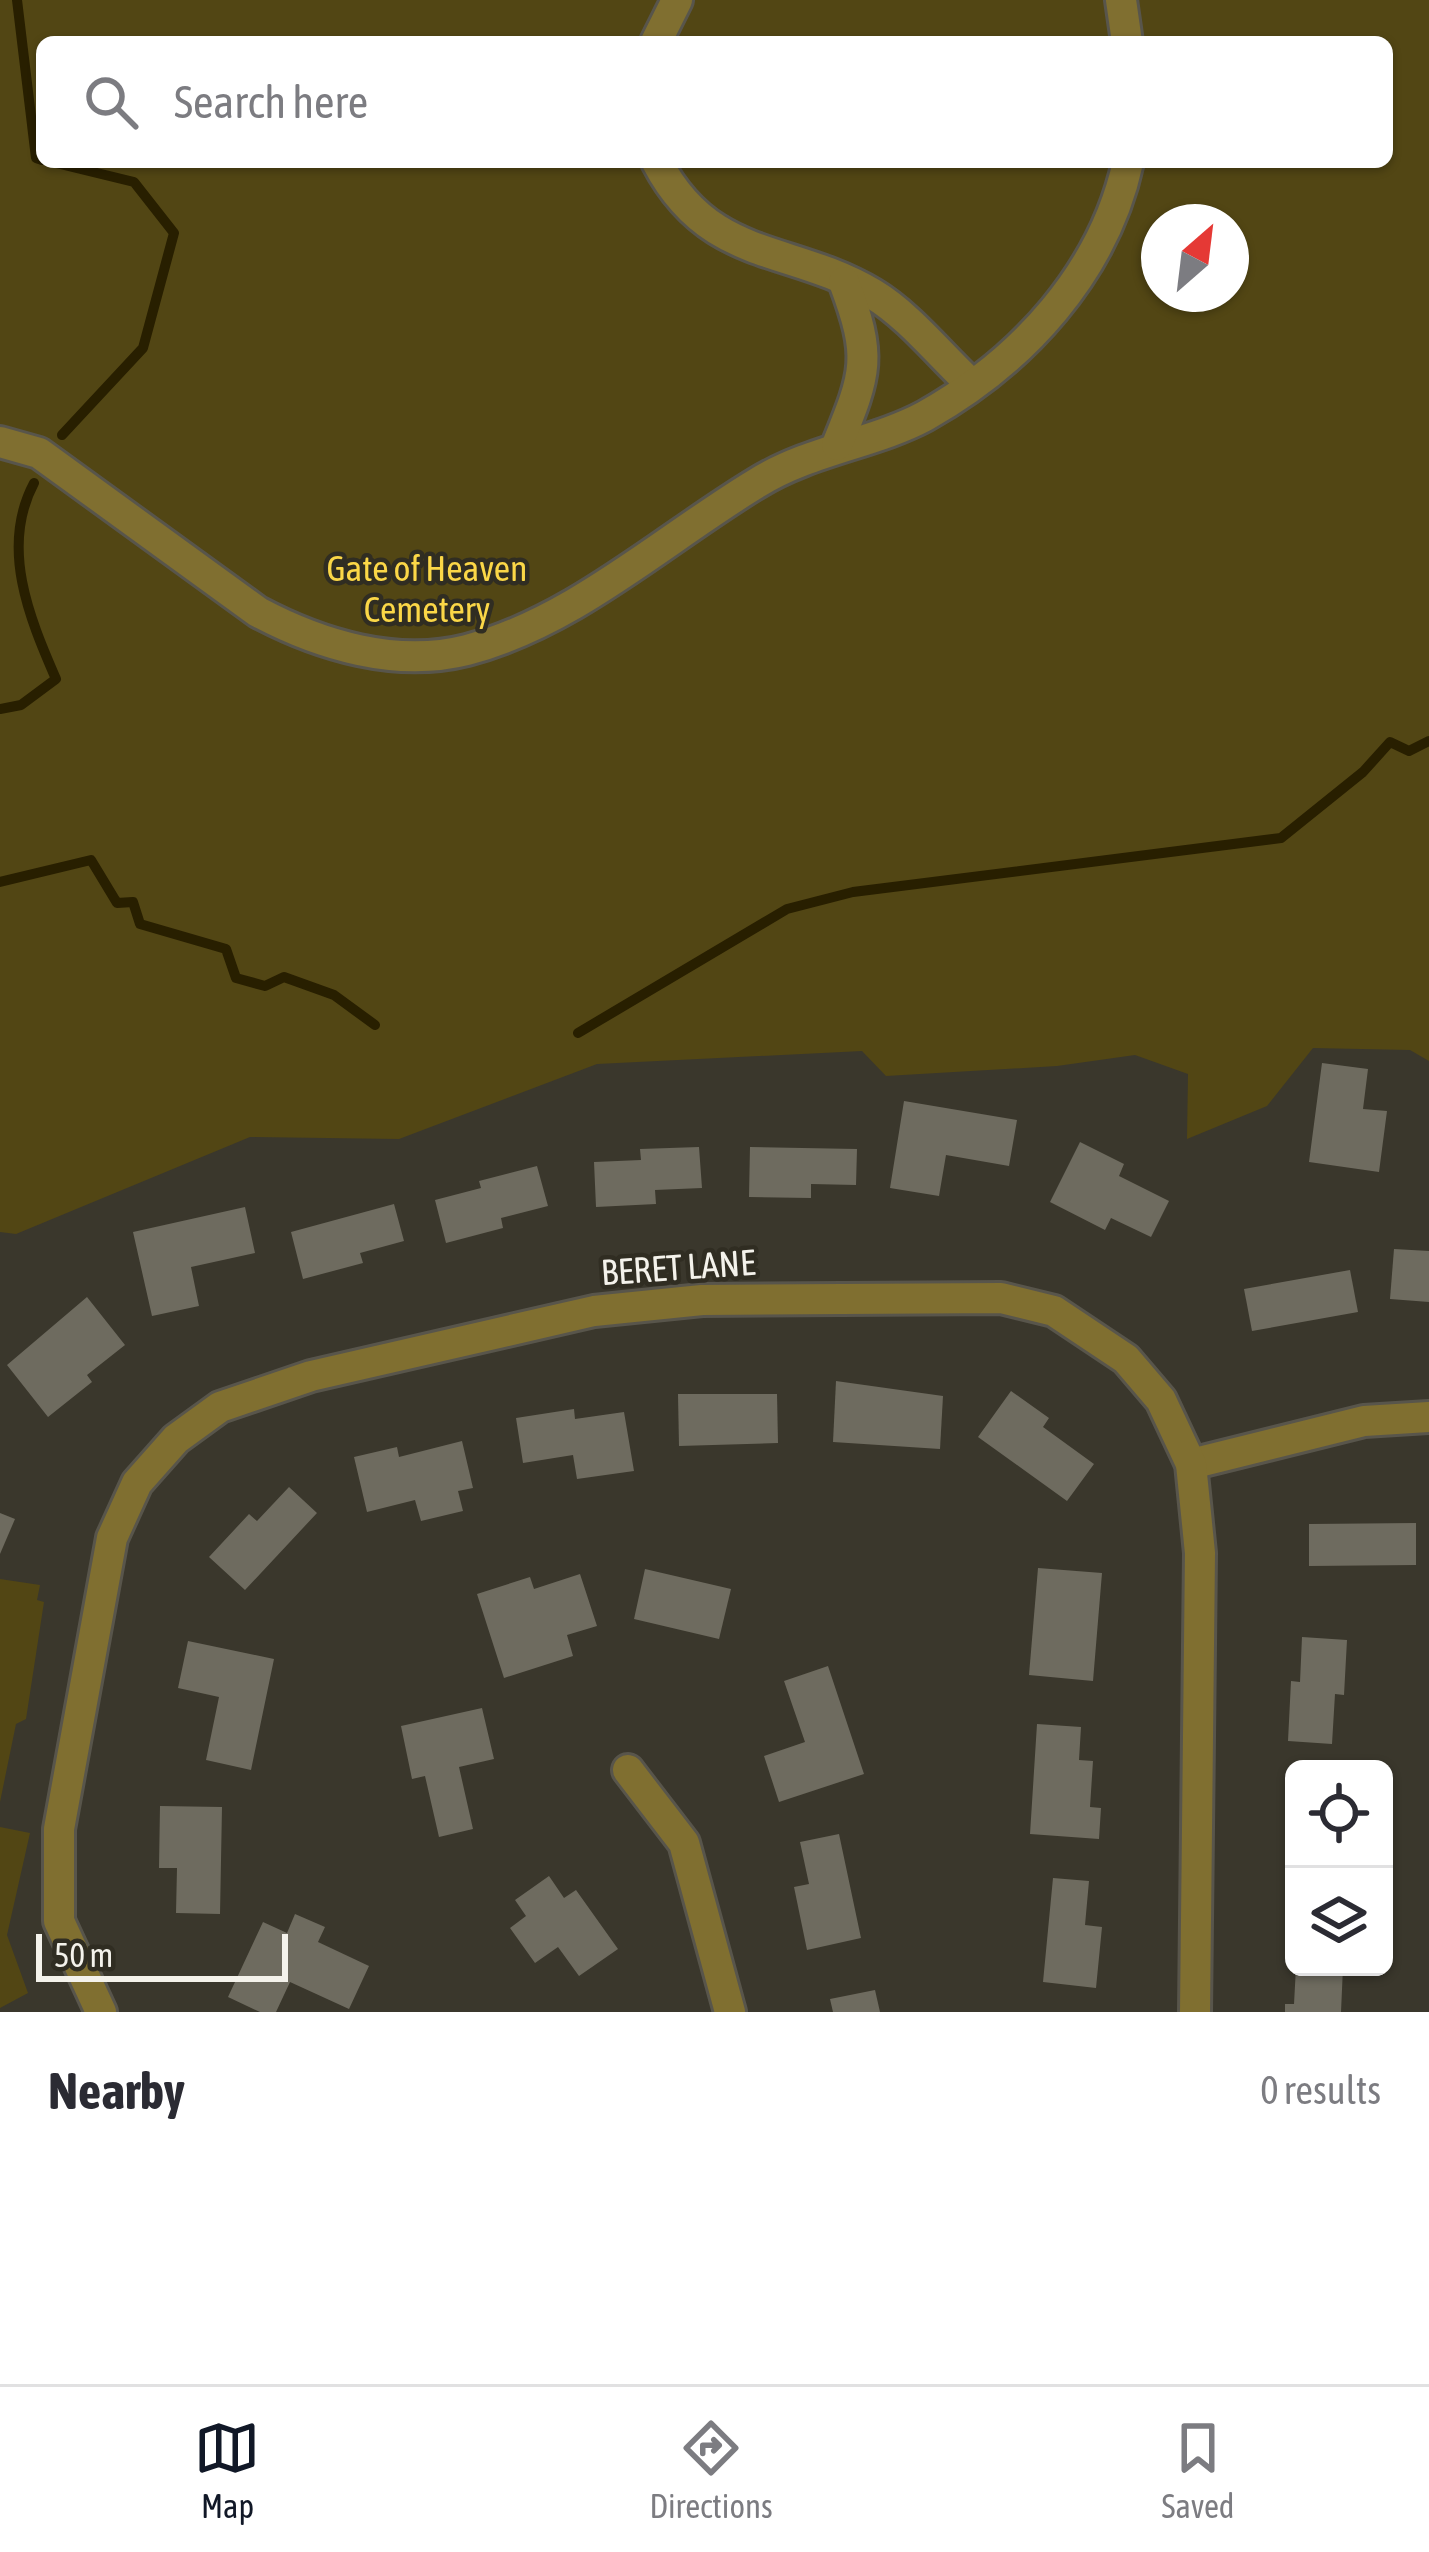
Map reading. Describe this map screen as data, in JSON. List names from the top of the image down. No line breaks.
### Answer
{"streets":{"street":["BERET LANE"]},"parks":["Gate of Heaven Cemetery"],"scale_bar":"50 m","north":"top right","page":{"search":"Search here","scale":"50 m","heading":["Nearby","0 results"],"nav":["Map","Directions","Saved"]}}
